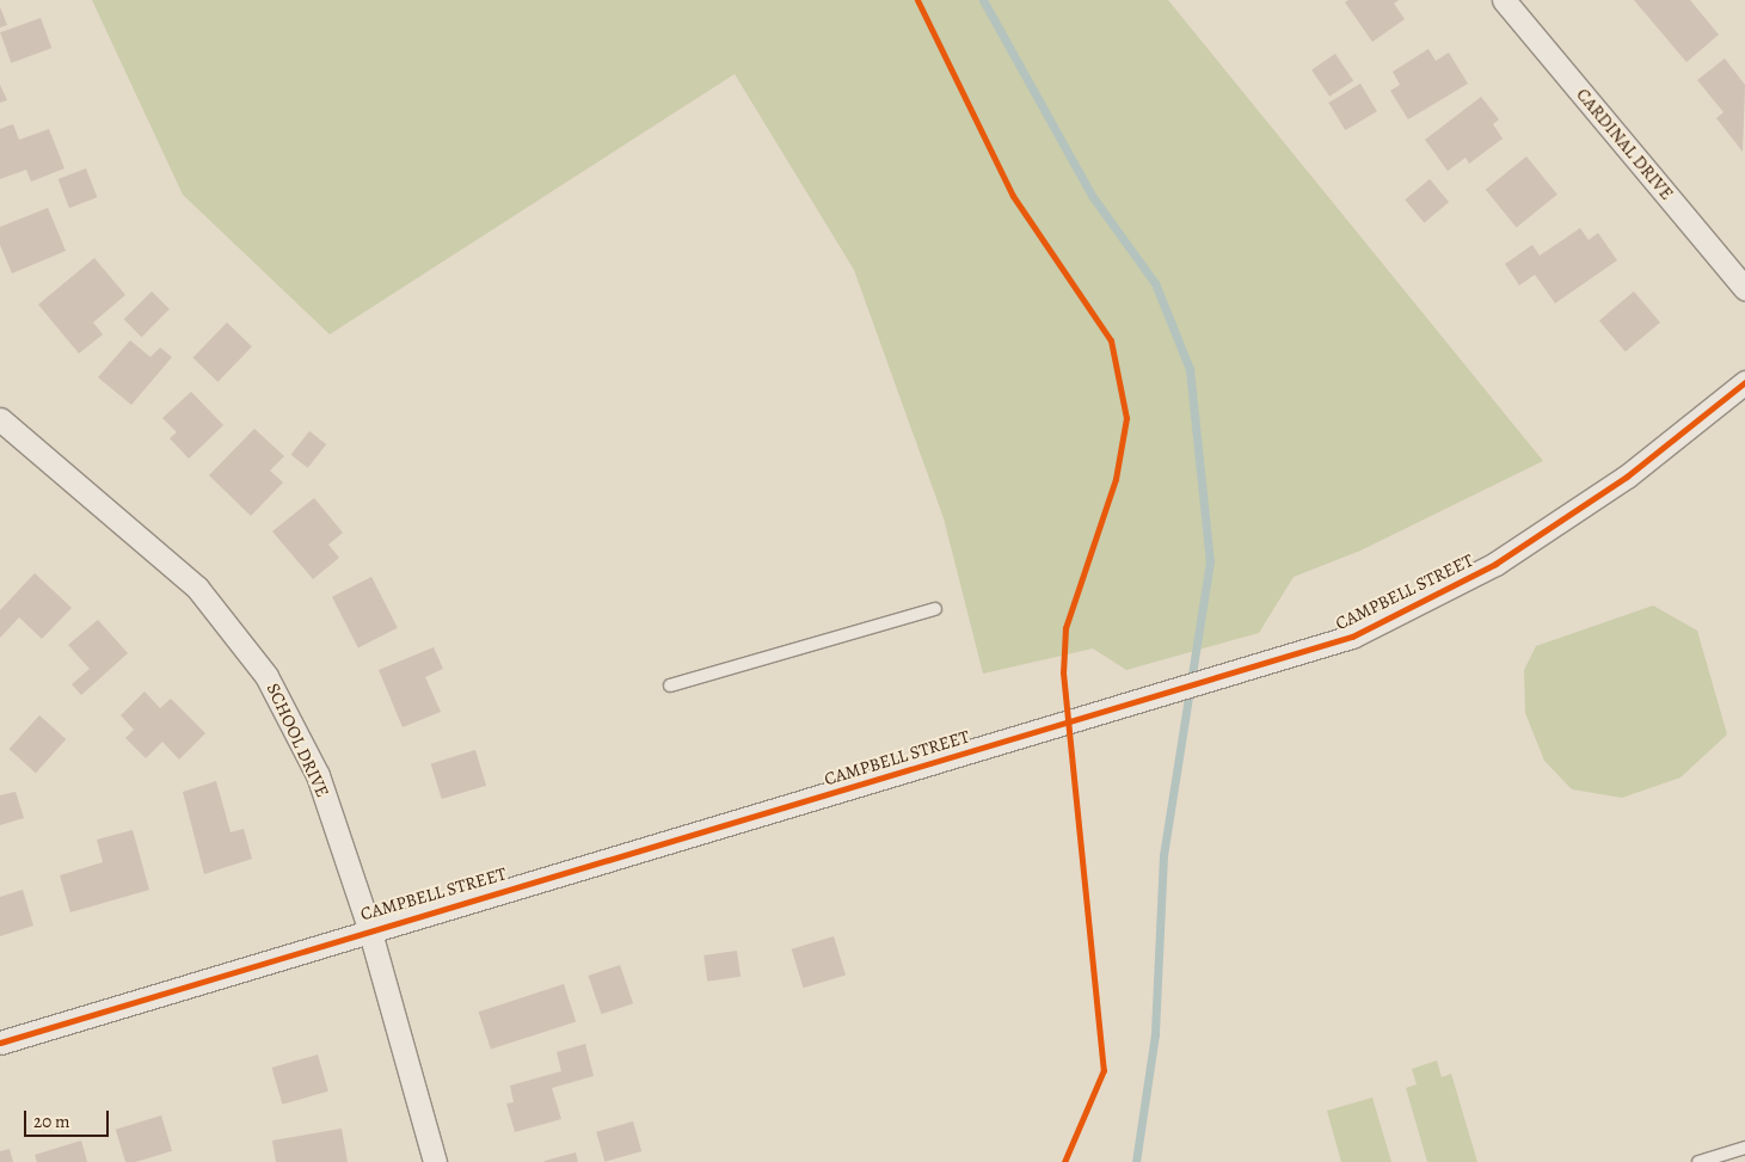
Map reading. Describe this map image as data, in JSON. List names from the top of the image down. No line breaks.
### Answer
{"streets":{"street":["CARDINAL DRIVE","CAMPBELL STREET","SCHOOL DRIVE"]},"crossings":[["CAMPBELL STREET","SCHOOL DRIVE"]],"scale_bar":"20 m"}
